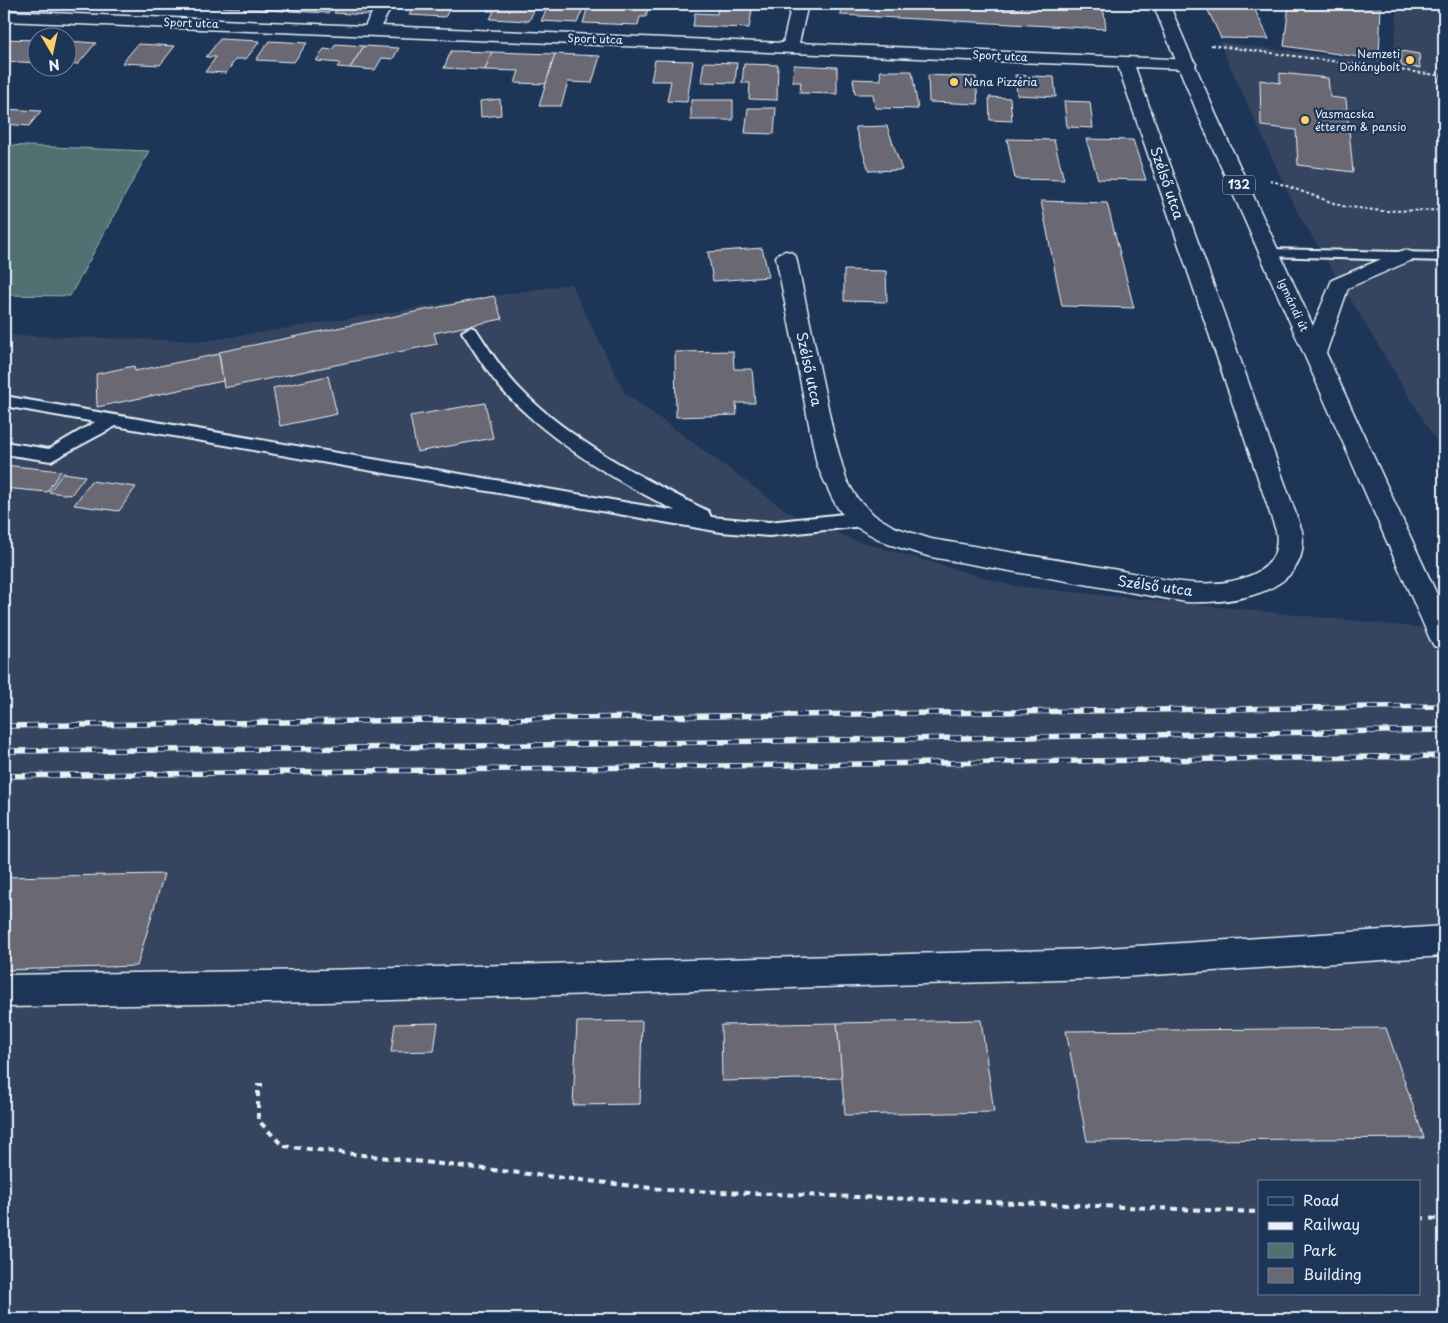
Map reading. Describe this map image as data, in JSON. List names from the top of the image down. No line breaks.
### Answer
{"streets":{"street":["Sport utca","Szélső utca","132","Igmándi út"]},"crossings":[["Sport utca","Szélső utca"],["Sport utca","Igmándi út"]],"places":["Nemzeti Dohánybolt","Nana Pizzéria","Vasmacska étterem & pansio"],"legend":["Road","Railway","Park","Building"],"north":"bottom"}
